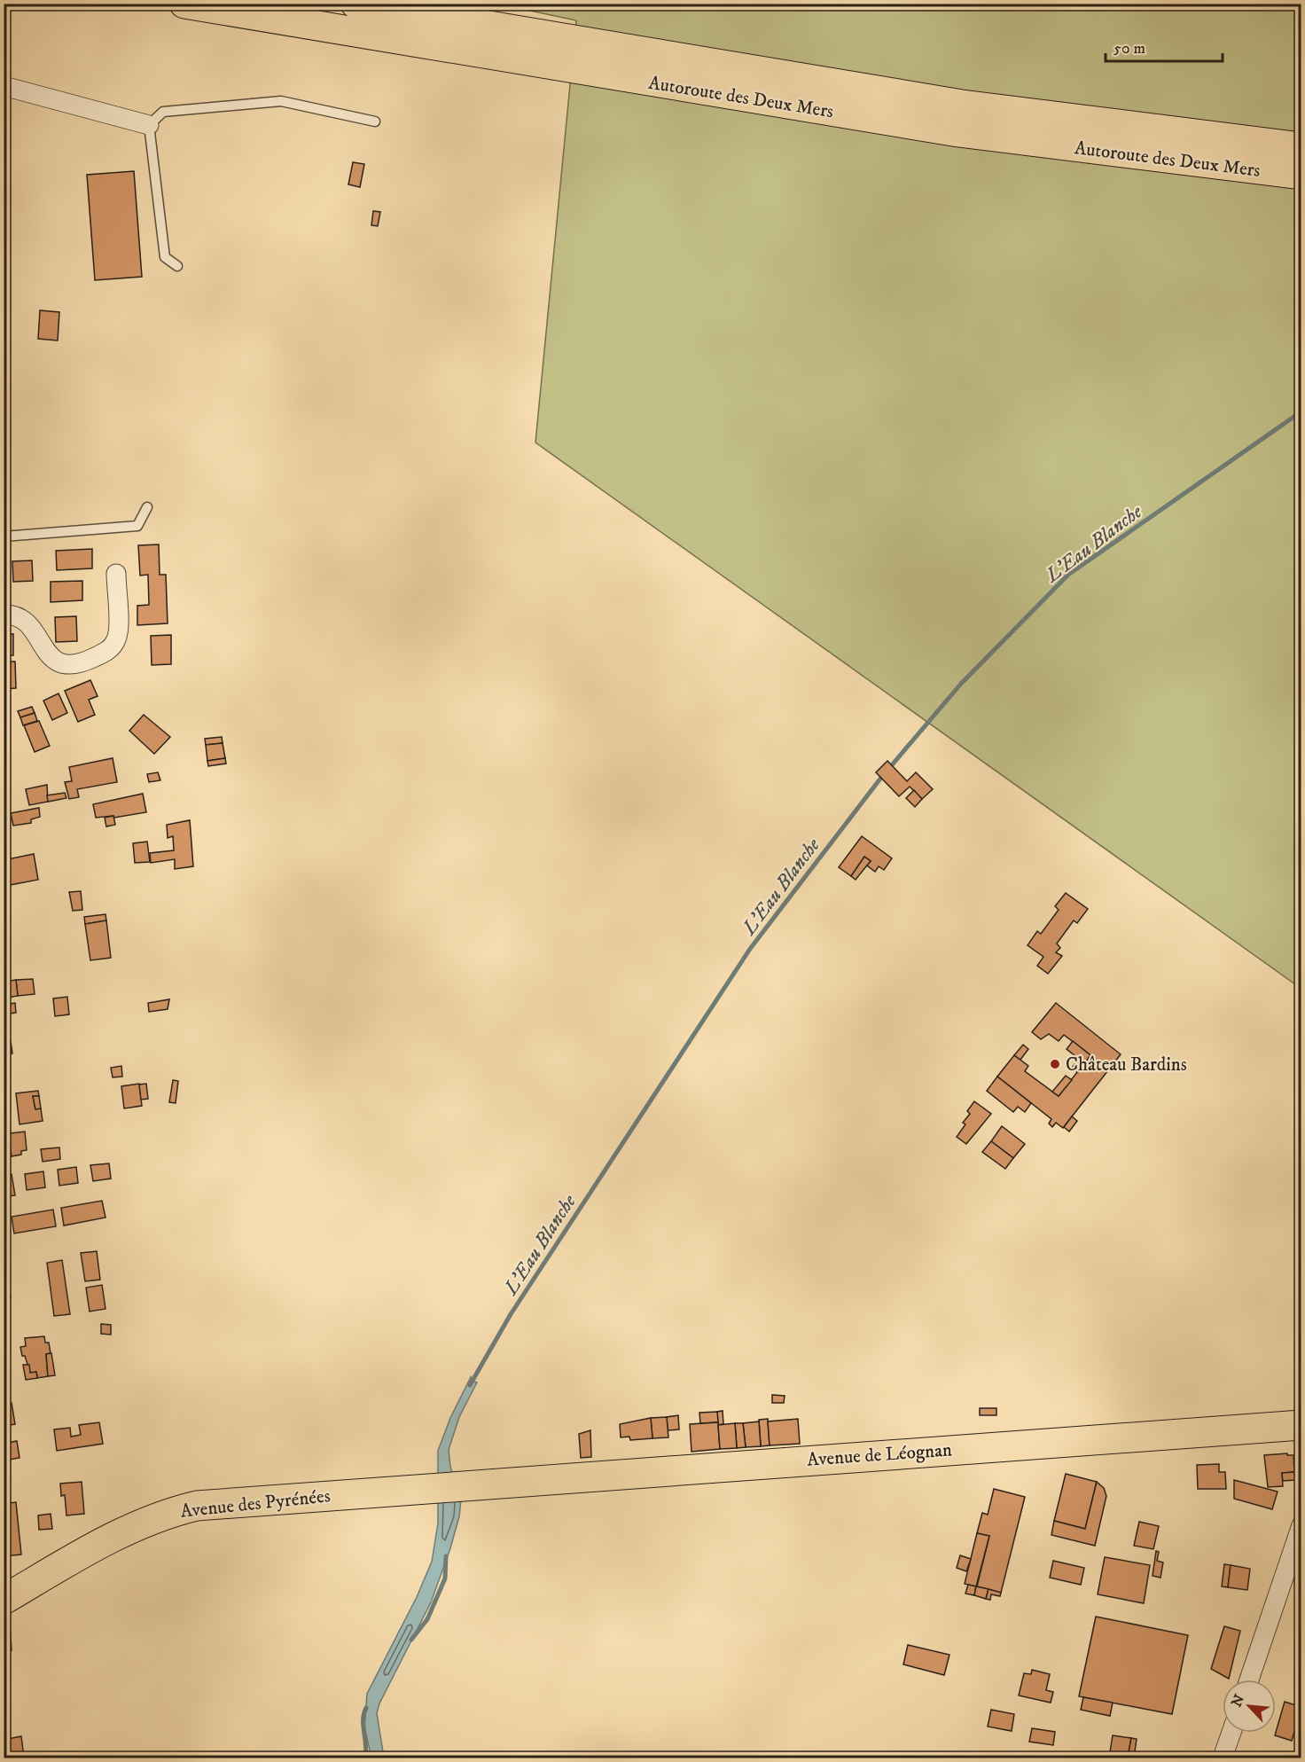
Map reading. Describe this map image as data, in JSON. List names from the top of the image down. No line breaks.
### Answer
{"streets":{"main road":["Autoroute des Deux Mers","Avenue de Léognan","Avenue des Pyrénées"]},"crossings":[["Avenue de Léognan","Avenue des Pyrénées"]],"water":["L'Eau Blanche"],"places":["Château Bardins"],"scale_bar":"50 m","north":"top left"}
